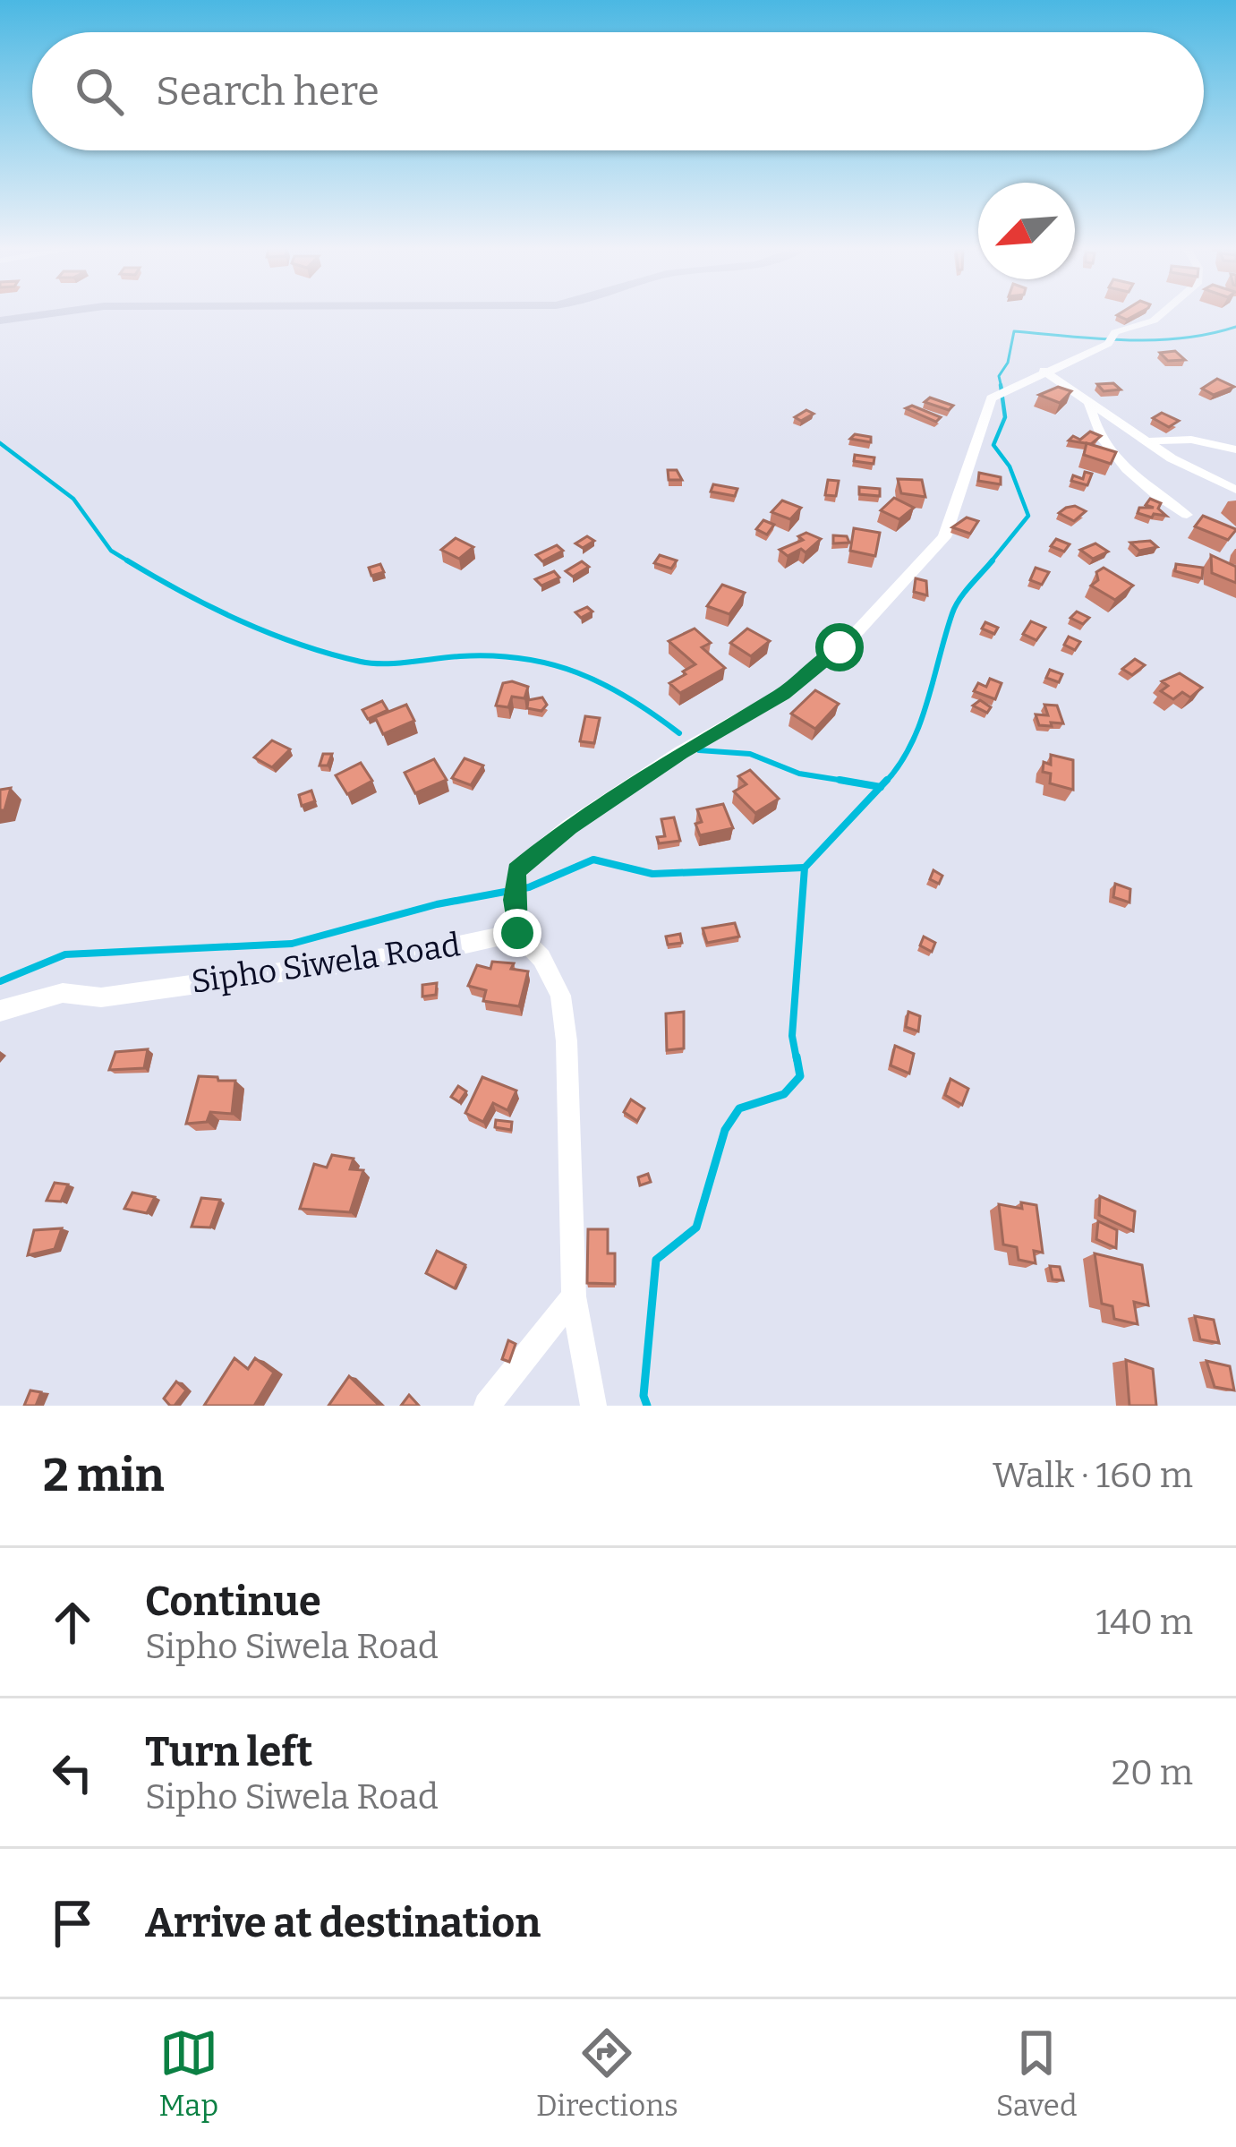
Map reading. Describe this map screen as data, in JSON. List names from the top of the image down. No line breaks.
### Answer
{"streets":{"street":["Sipho Siwela Road"]},"north":"bottom left","page":{"search":"Search here","heading":["2 min","Walk · 160 m"],"list":[["Continue","Sipho Siwela Road","140 m"],["Turn left","Sipho Siwela Road","20 m"],"Arrive at destination"],"nav":["Map","Directions","Saved"]}}
